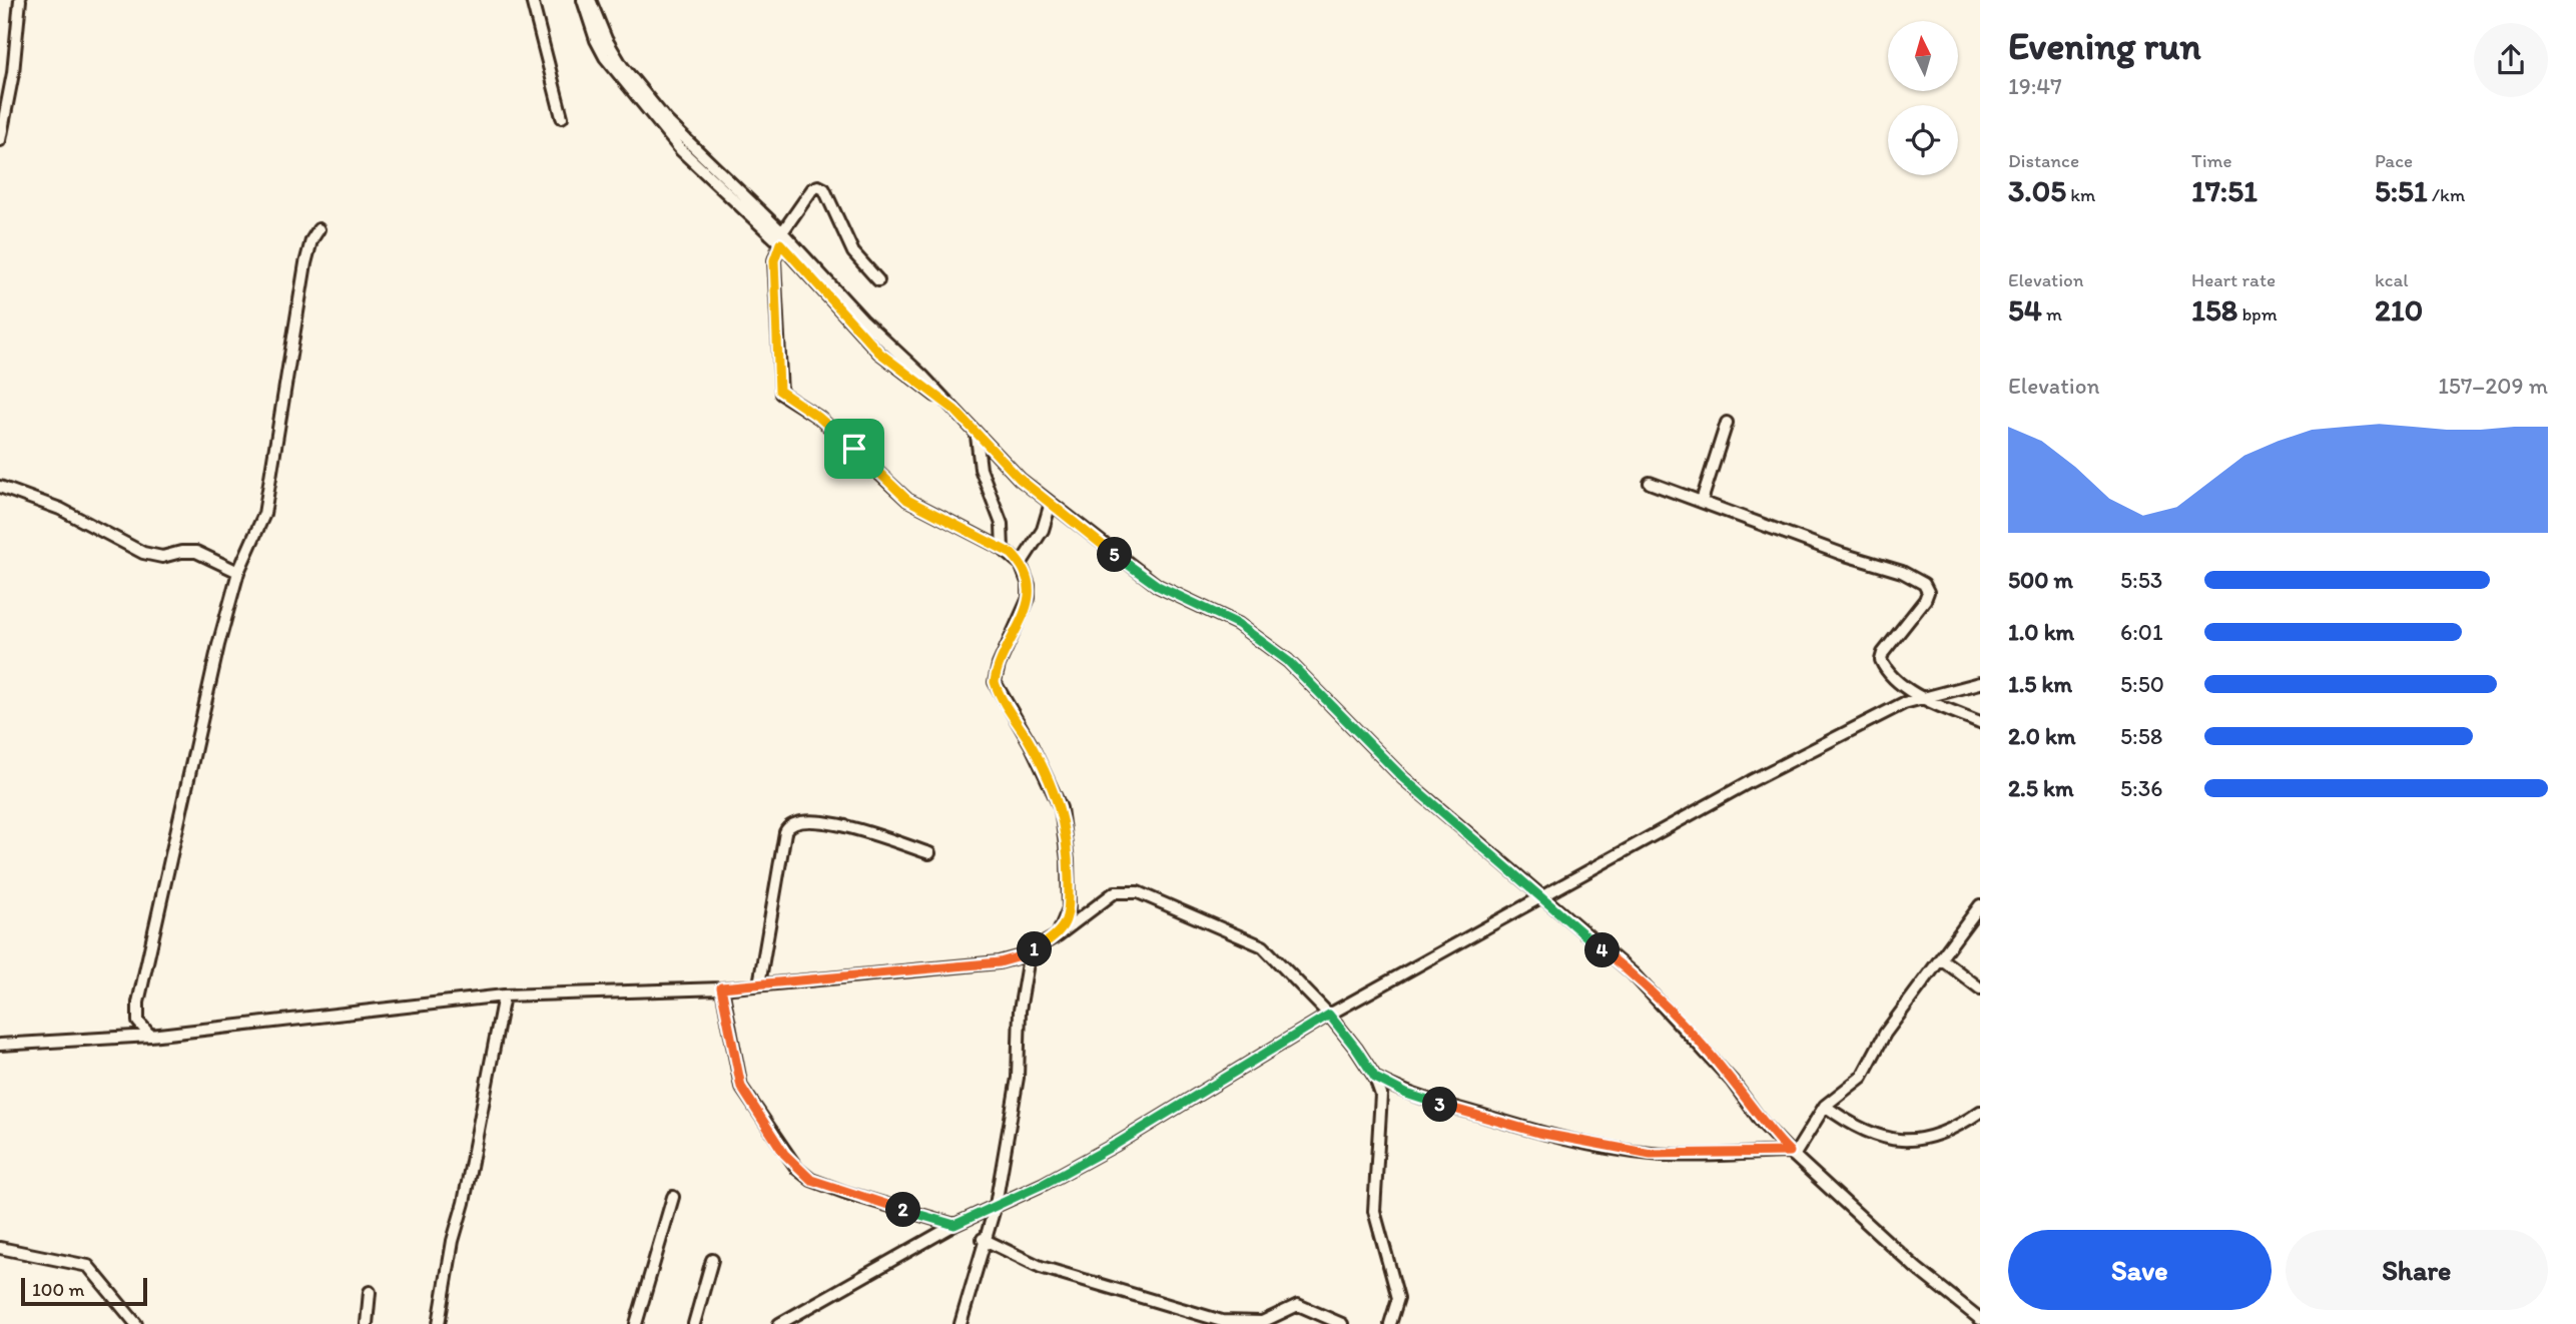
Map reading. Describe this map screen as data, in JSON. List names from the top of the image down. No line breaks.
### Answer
{"scale_bar":"100 m","north":"top","page":{"heading":["Evening run","19:47"],"stats":[["Distance","3.05 km"],["Time","17:51"],["Pace","5:51 /km"],["Elevation","54 m"],["Heart rate","158 bpm"],["kcal","210"]],"chart":["Elevation","157–209 m"],"pins":["5","1","4","3","2"],"list":[{"name":"500 m","note":"5:53"},{"name":"1.0 km","note":"6:01"},{"name":"1.5 km","note":"5:50"},{"name":"2.0 km","note":"5:58"},{"name":"2.5 km","note":"5:36"}],"buttons":["Save","Share"],"scale":"100 m"}}
